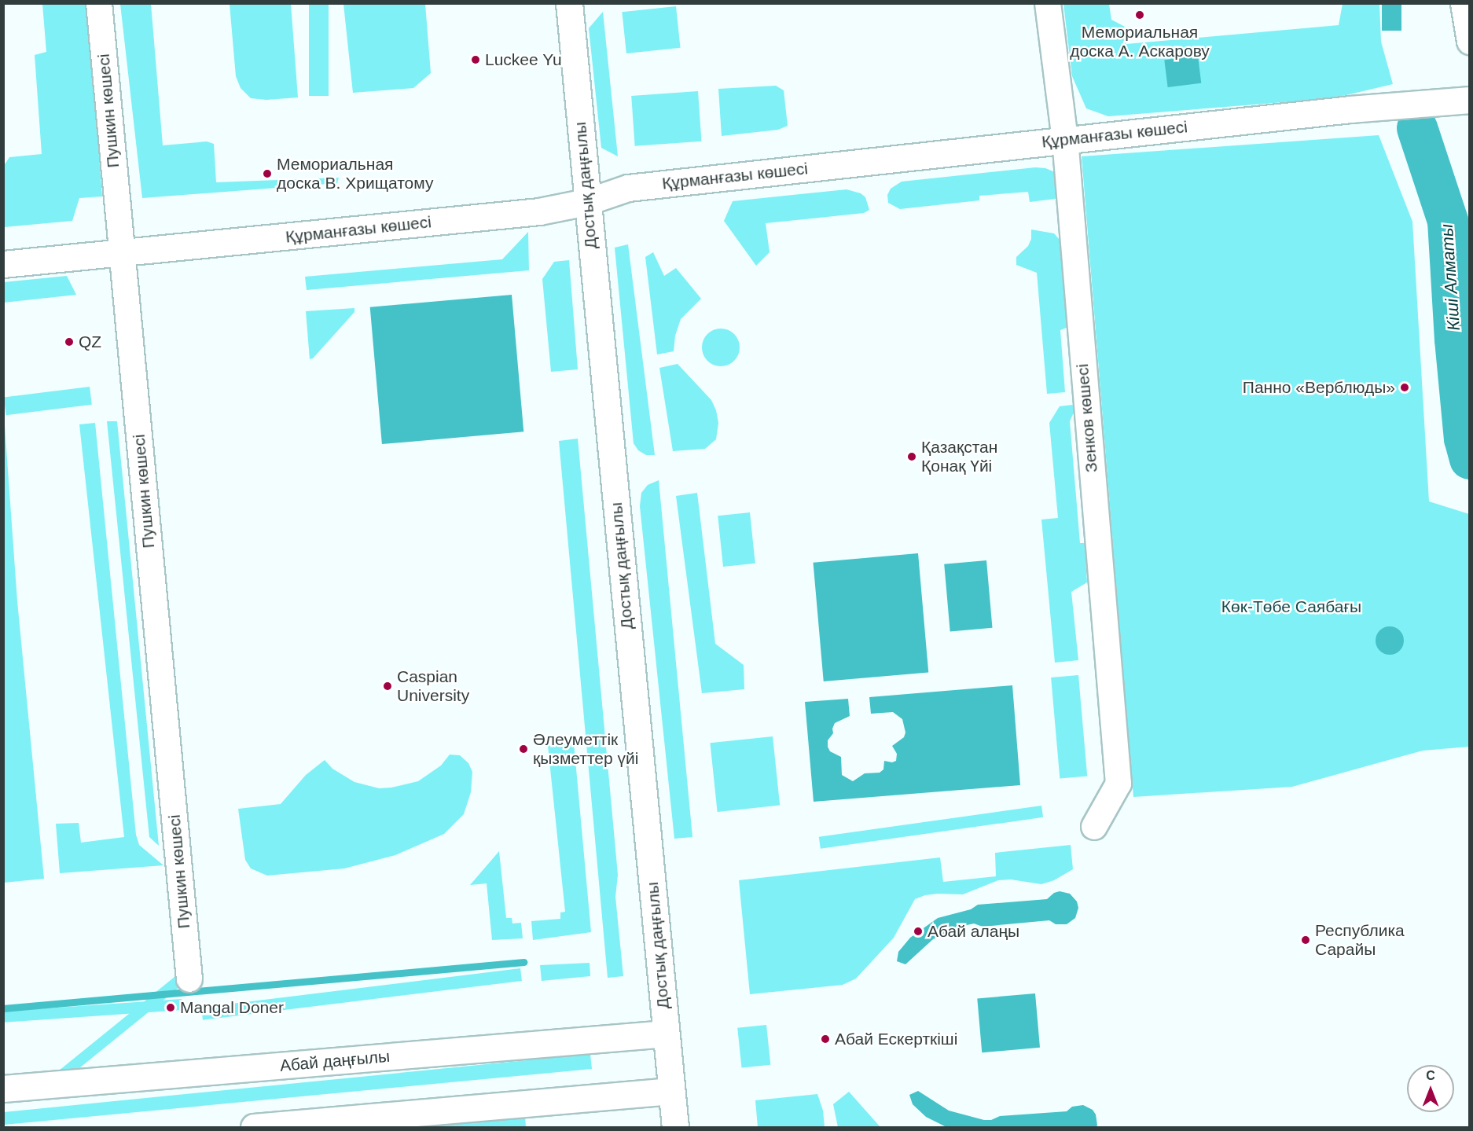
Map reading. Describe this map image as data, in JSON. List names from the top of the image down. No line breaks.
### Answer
{"streets":{"main road":["Құрманғазы көшесі","Достық даңғылы","Абай даңғылы"],"street":["Пушкин көшесі","Зенков көшесі"]},"crossings":[["Пушкин көшесі","Құрманғазы көшесі"],["Құрманғазы көшесі","Достық даңғылы"],["Құрманғазы көшесі","Зенков көшесі"],["Достық даңғылы","Абай даңғылы"]],"water":["Кіші Алматы"],"parks":["Көк-Төбе Саябағы"],"places":["Мемориальная доска А. Аскарову","Luckee Yu","Мемориальная доска В. Хрищатому","QZ","Панно «Верблюды»","Қазақстан Қонақ Үйі","Caspian University","Әлеуметтік қызметтер үйі","Абай алаңы","Республика Сарайы","Mangal Doner","Абай Ескерткіші"],"north":"top"}
